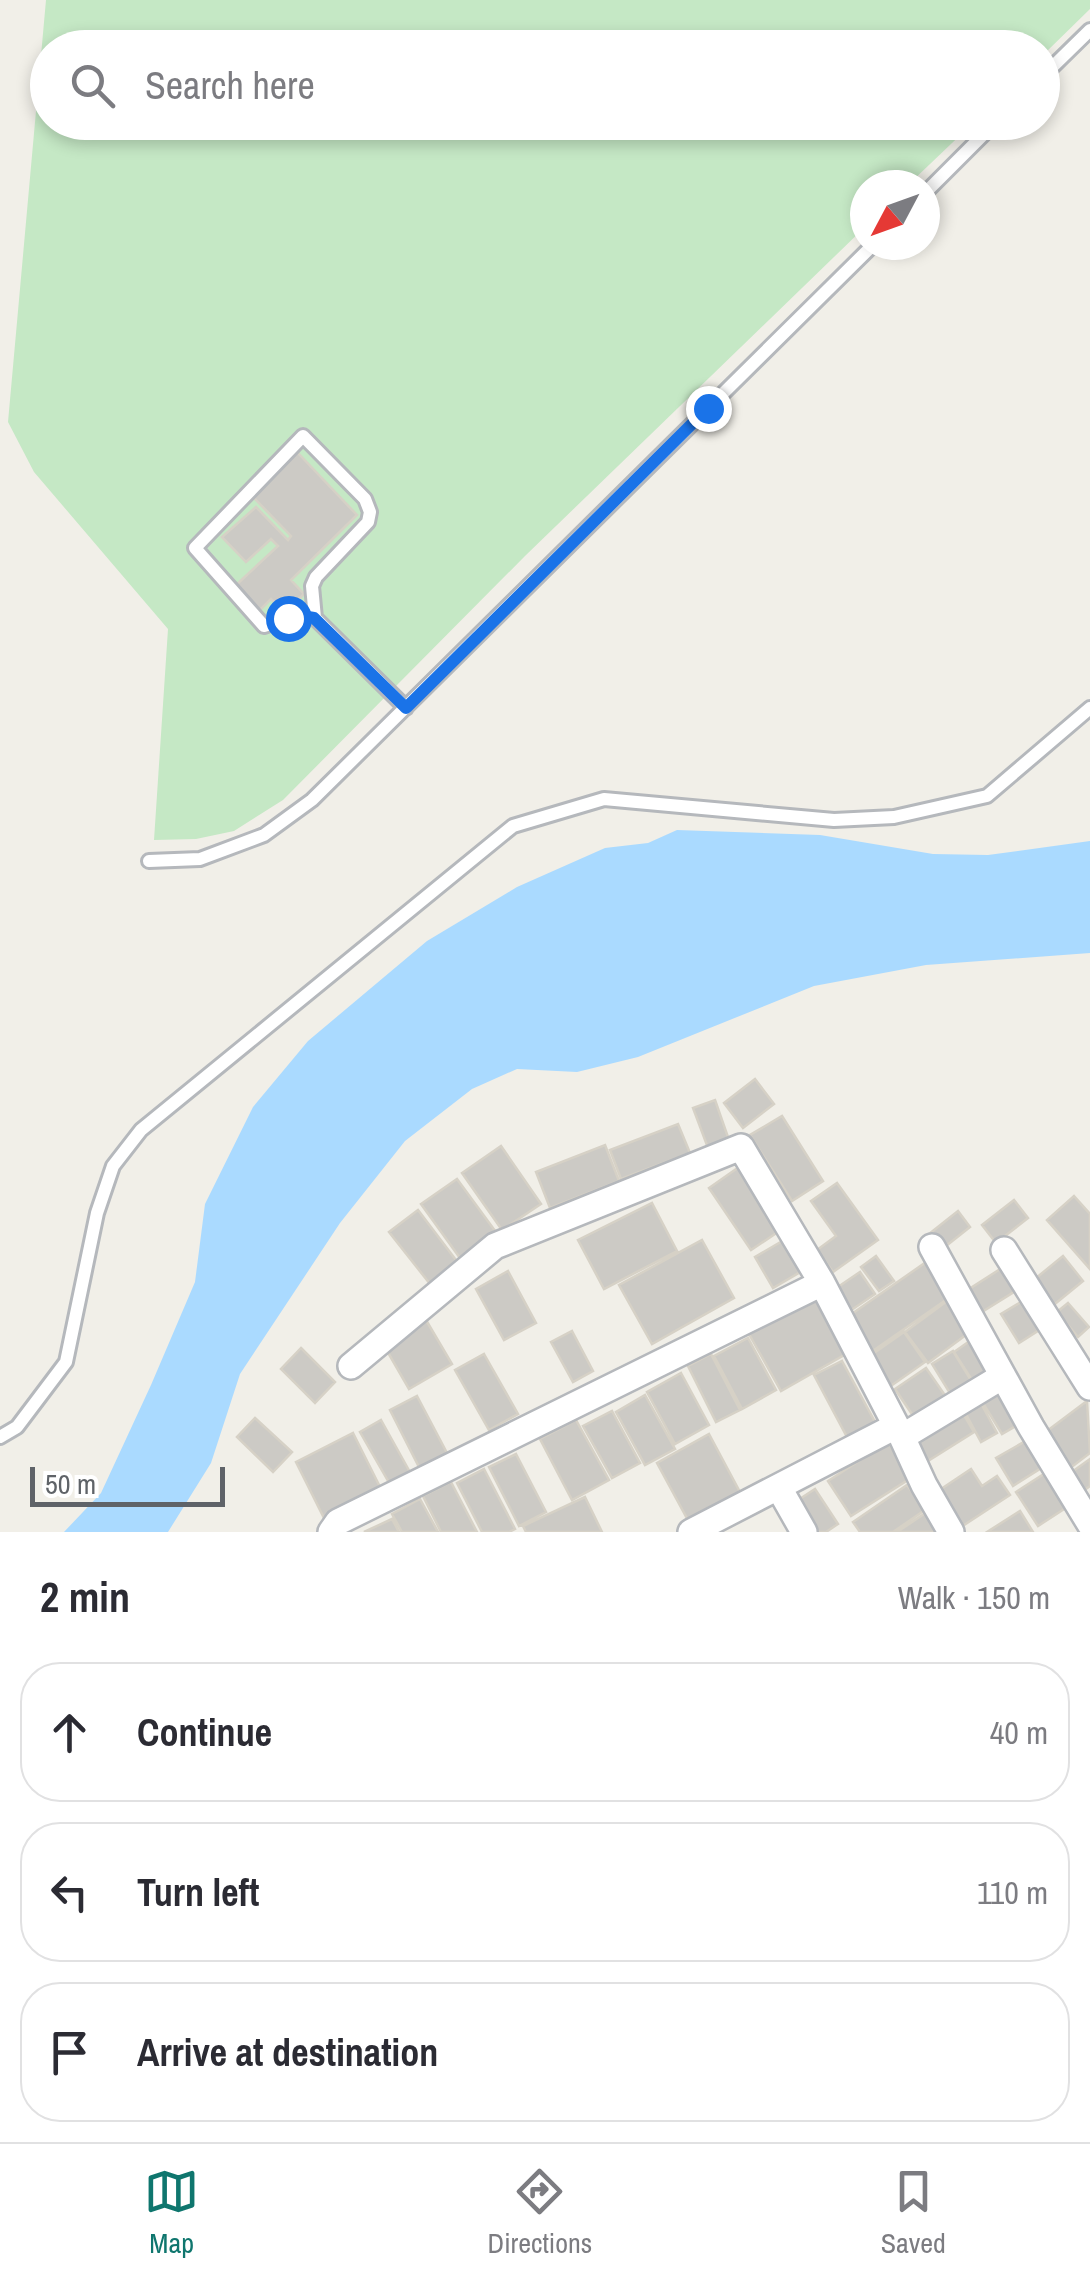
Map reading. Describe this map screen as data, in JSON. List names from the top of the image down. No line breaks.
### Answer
{"scale_bar":"50 m","north":"bottom left","page":{"search":"Search here","scale":"50 m","heading":["2 min","Walk · 150 m"],"list":[["Continue","40 m"],["Turn left","110 m"],"Arrive at destination"],"nav":["Map","Directions","Saved"]}}
